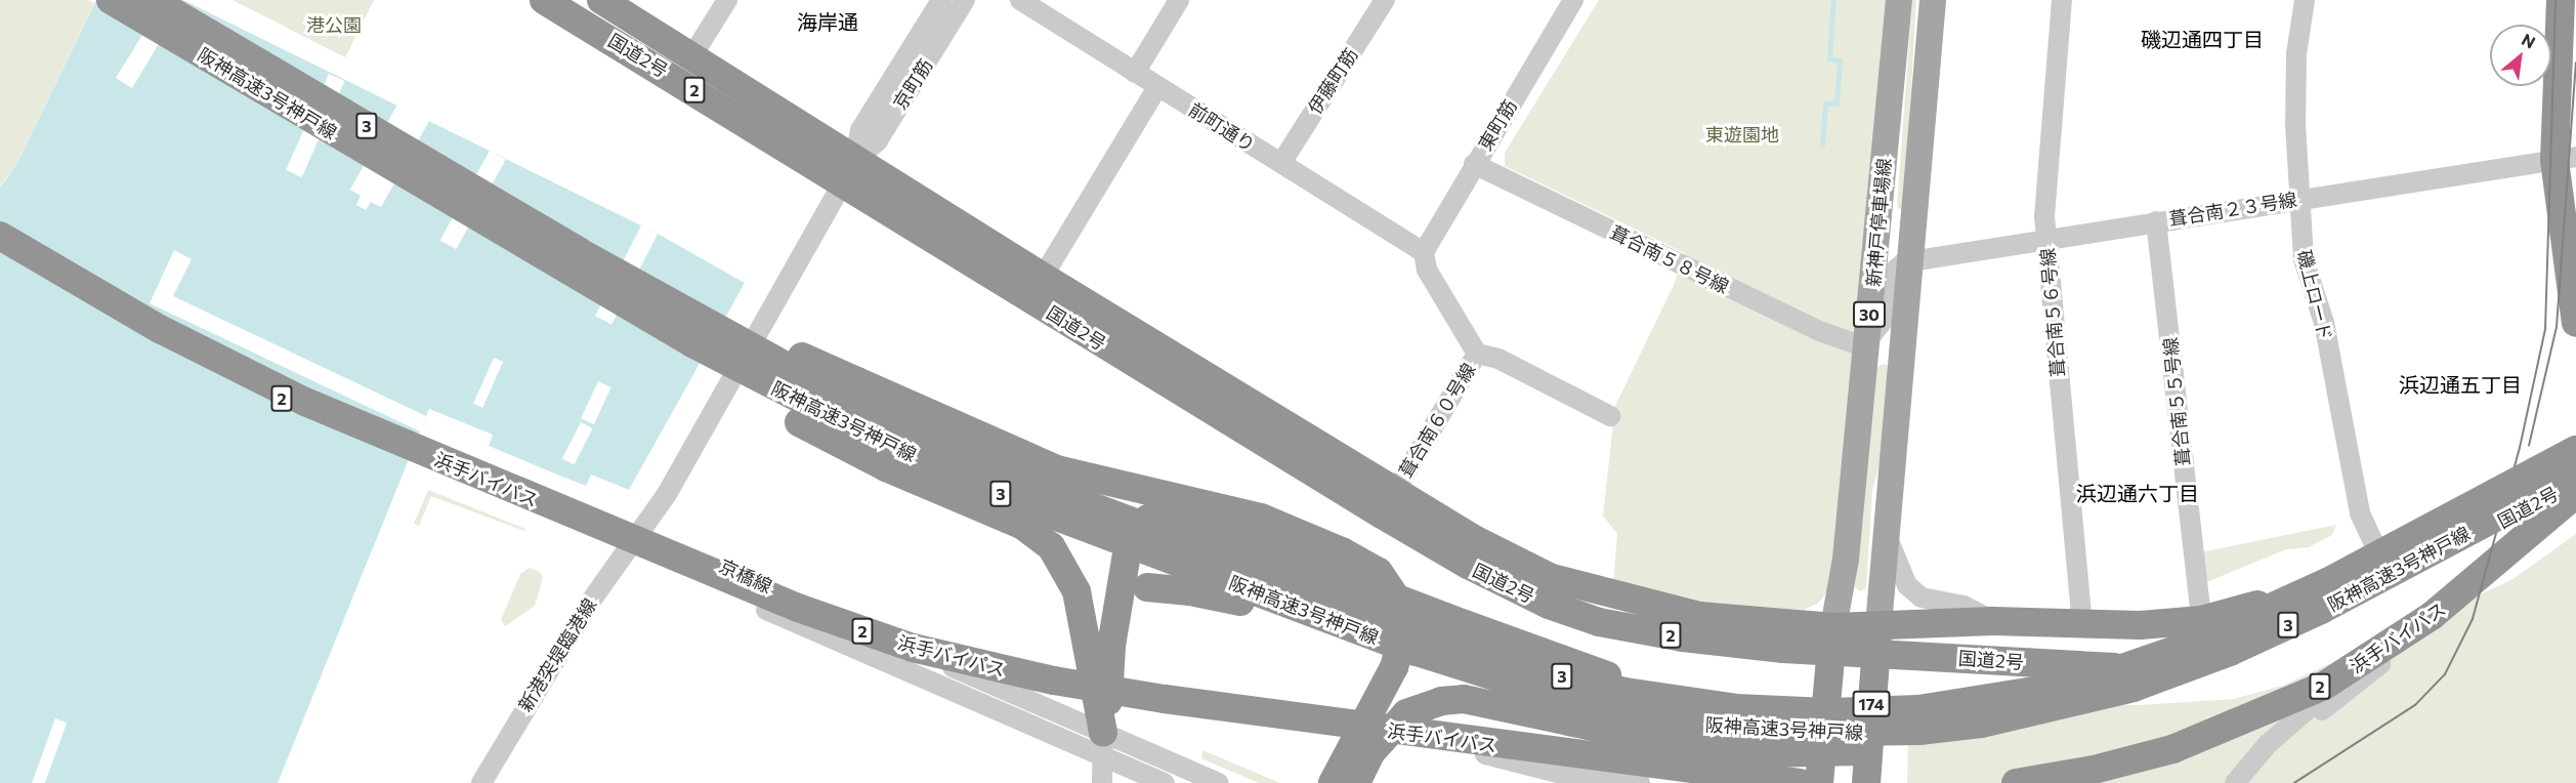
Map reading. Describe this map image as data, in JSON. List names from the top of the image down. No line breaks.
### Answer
{"streets":{"highway":["国道2号","2","阪神高速3号神戸線","3","浜手バイパス","174"],"main road":["新神戸停車場線","30"],"street":["伊藤町筋","京町筋","東町筋","前町通り","葺合南２３号線","葺合南５８号線","磯上ロード","葺合南５６号線","葺合南５５号線","葺合南６０号線","京橋線","新港突堤臨港線"]},"crossings":[["国道2号","京町筋"],["国道2号","新神戸停車場線"],["国道2号","磯上ロード"],["国道2号","葺合南５６号線"],["国道2号","葺合南５５号線"],["国道2号","葺合南６０号線"],["国道2号","174"],["伊藤町筋","前町通り"],["阪神高速3号神戸線","3"],["東町筋","前町通り"],["東町筋","葺合南５８号線"],["東町筋","葺合南６０号線"],["3","京橋線"],["前町通り","葺合南６０号線"],["葺合南２３号線","新神戸停車場線"],["葺合南２３号線","磯上ロード"],["葺合南２３号線","葺合南５６号線"],["葺合南２３号線","葺合南５５号線"],["新神戸停車場線","葺合南５８号線"],["新神戸停車場線","174"],["京橋線","新港突堤臨港線"]],"districts":["海岸通","磯辺通四丁目","浜辺通五丁目","浜辺通六丁目"],"parks":["港公園","東遊園地"],"north":"top right"}
